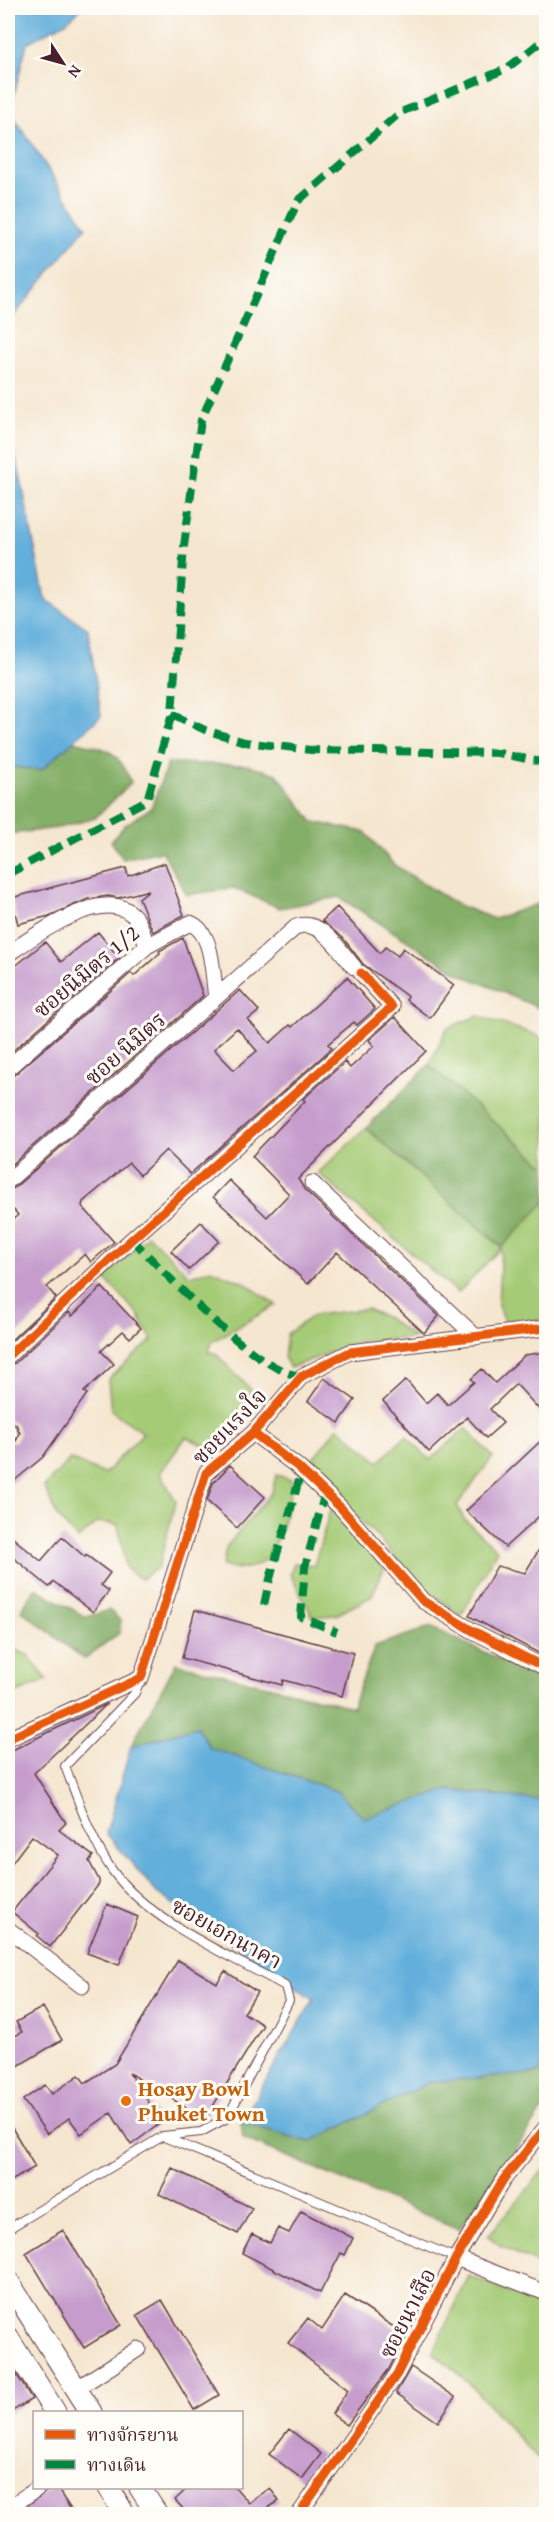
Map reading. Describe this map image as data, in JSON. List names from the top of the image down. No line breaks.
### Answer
{"streets":{"street":["ซอยนิมิตร 1/2","ซอย นิมิตร","ซอยแรงใจ","ซอยนาเสือ"],"lane":["ซอยเอกนาคา"]},"crossings":[["ซอยนิมิตร 1/2","ซอย นิมิตร"],["ซอยแรงใจ","ซอยเอกนาคา"]],"places":["Hosay Bowl Phuket Town"],"legend":["ทางจักรยาน","ทางเดิน"],"north":"bottom right"}
